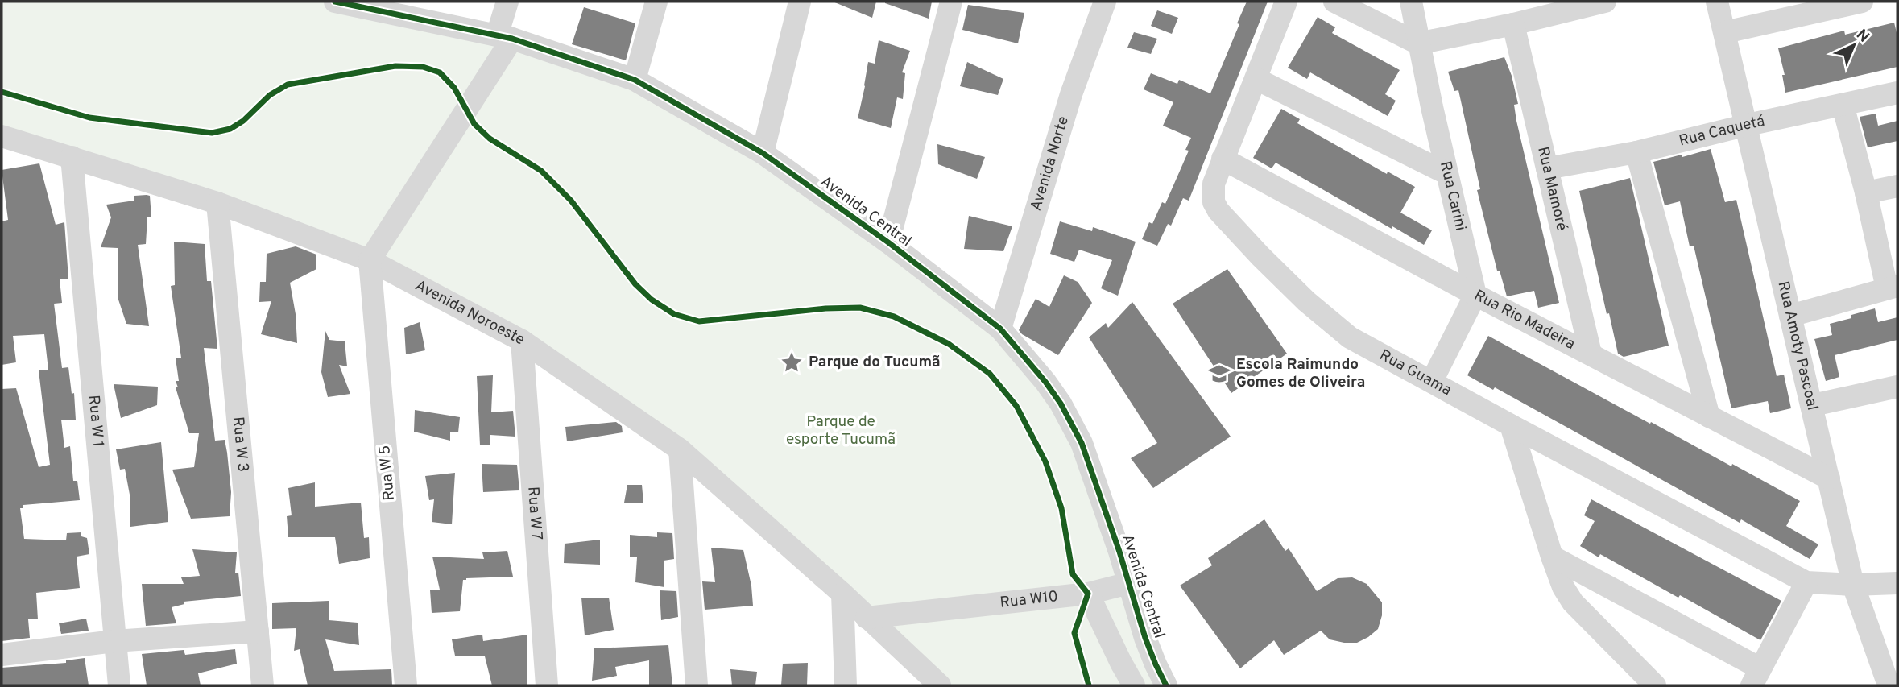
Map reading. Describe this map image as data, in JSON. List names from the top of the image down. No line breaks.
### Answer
{"streets":{"street":["Rua Caquetá","Avenida Norte","Rua Mamoré","Rua Carini","Avenida Central","Avenida Noroeste","Rua Rio Madeira","Rua Amoty Pascoal","Rua Guama","Rua W 1","Rua W 3","Rua W 5","Rua W 7","Rua W10"]},"crossings":[["Rua Caquetá","Rua Mamoré"],["Rua Caquetá","Rua Amoty Pascoal"],["Avenida Norte","Avenida Central"],["Rua Mamoré","Rua Rio Madeira"],["Rua Carini","Rua Rio Madeira"],["Avenida Central","Rua W10"],["Avenida Noroeste","Rua W 1"],["Avenida Noroeste","Rua W 3"],["Avenida Noroeste","Rua W 5"],["Avenida Noroeste","Rua W 7"],["Avenida Noroeste","Rua W10"],["Rua Rio Madeira","Rua Amoty Pascoal"],["Rua Rio Madeira","Rua Guama"]],"parks":["Parque de esporte Tucumã"],"places":{"place":["Parque do Tucumã"],"school or university":["Escola Raimundo Gomes de Oliveira"]},"north":"top right"}
